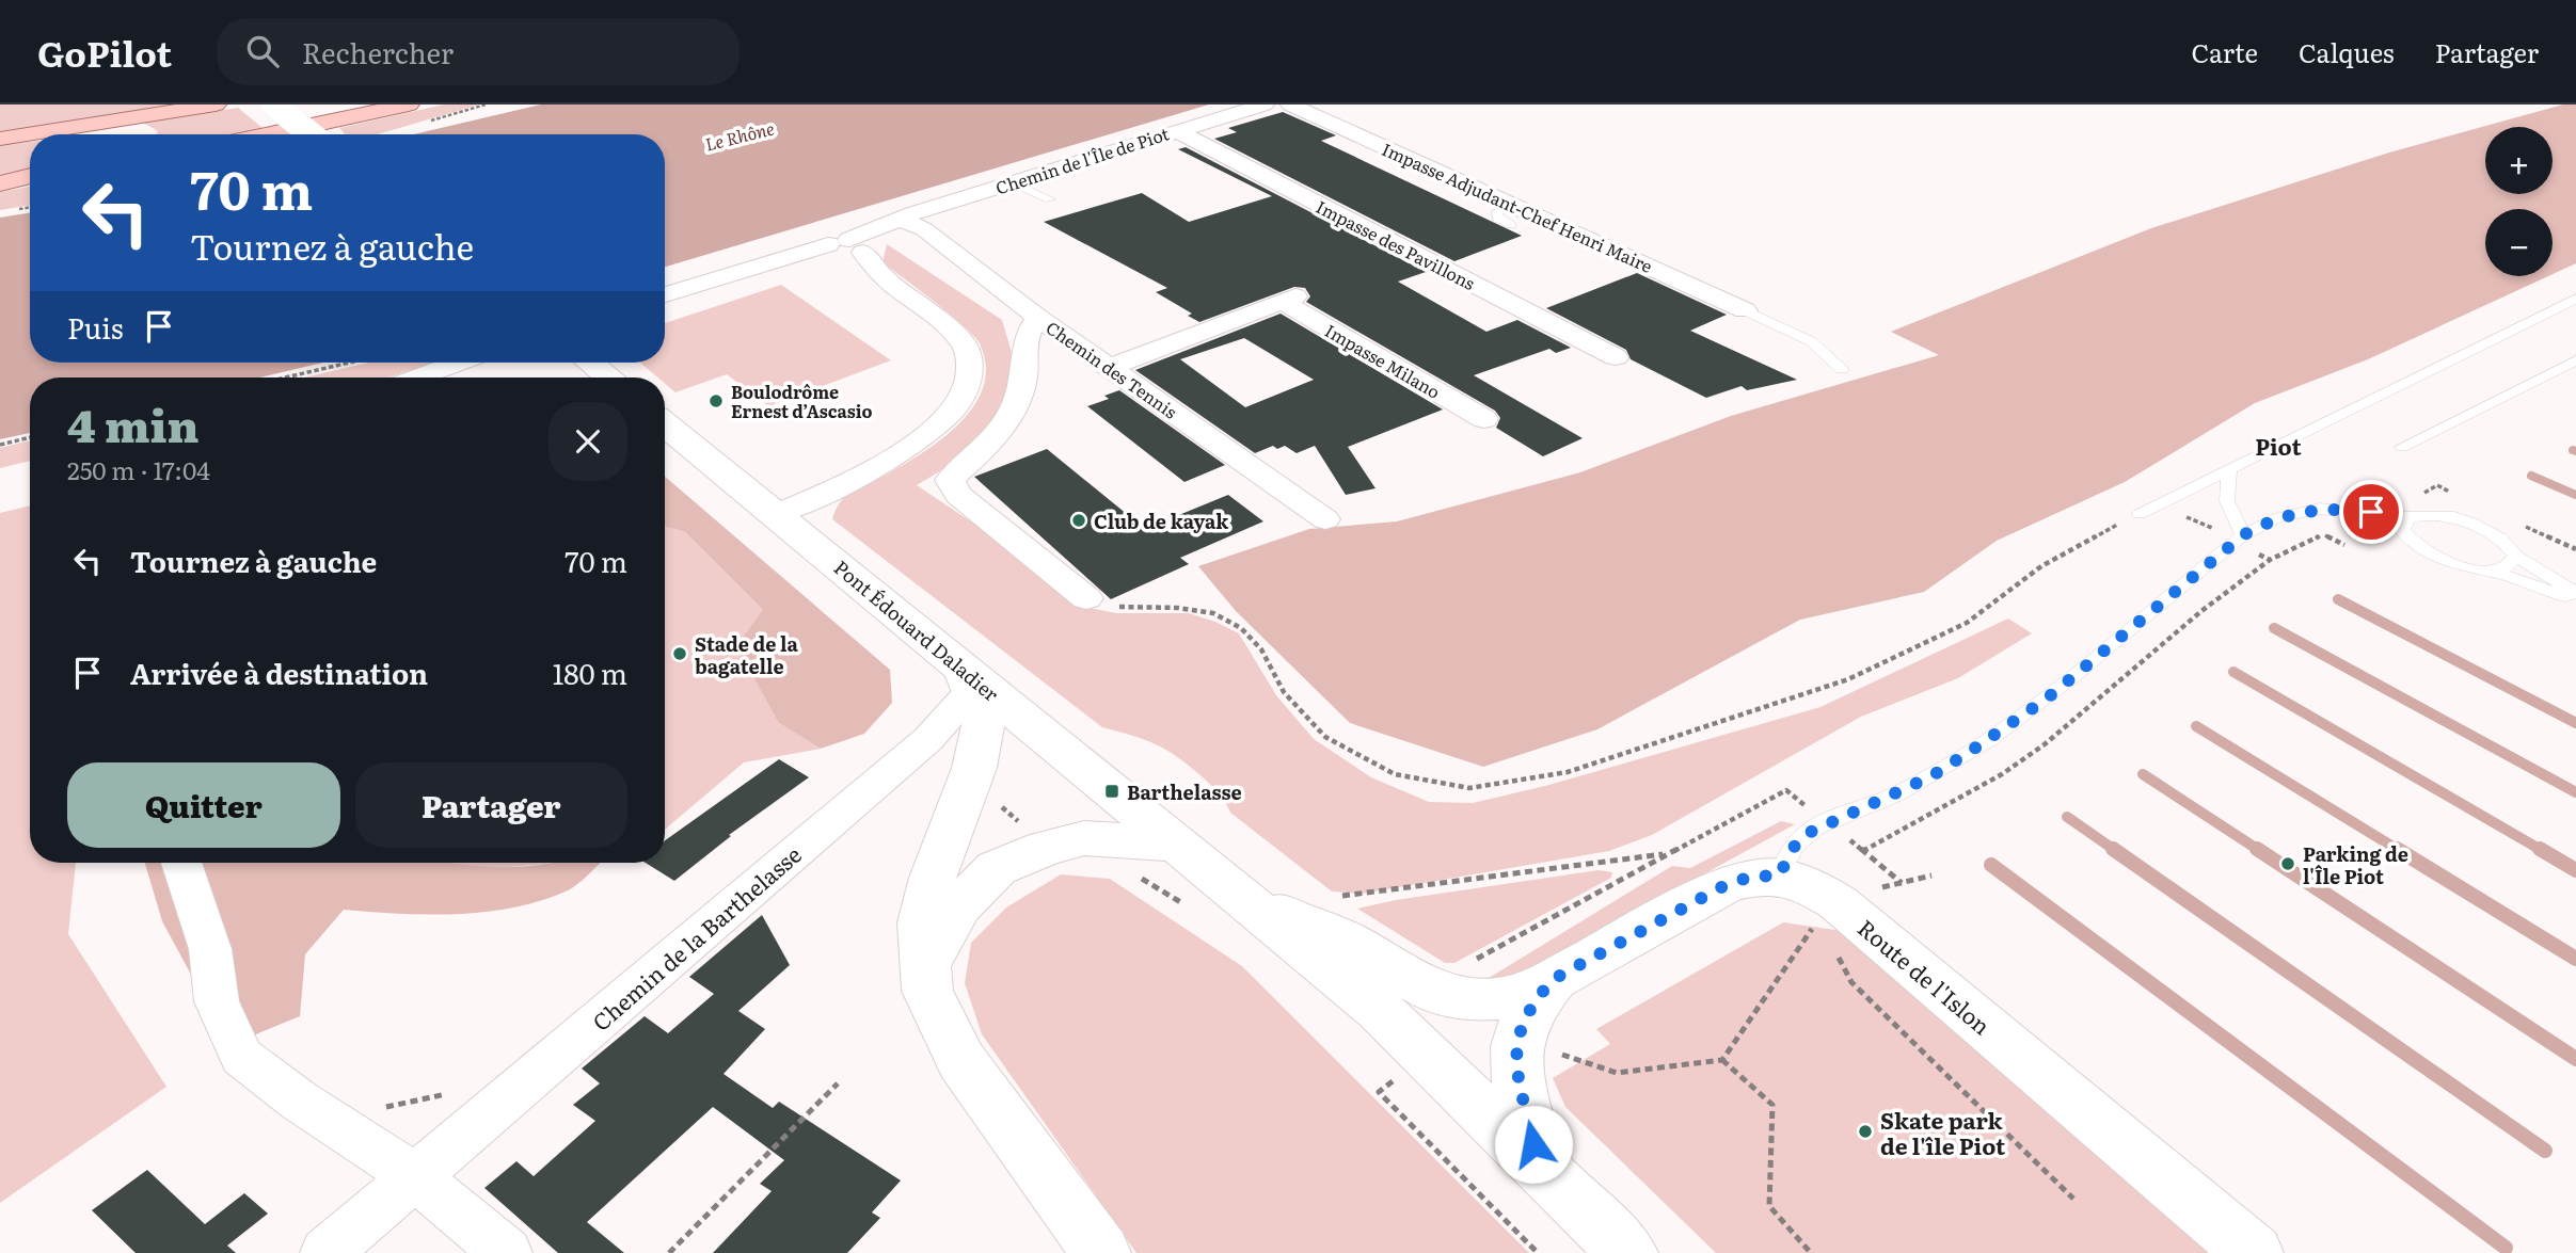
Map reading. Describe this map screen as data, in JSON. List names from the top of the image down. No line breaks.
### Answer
{"streets":{"main road":["Pont Édouard Daladier","Route de l'Islon"],"street":["Chemin de l'Île de Piot","Impasse Adjudant-Chef Henri Maire","Impasse des Pavillons","Impasse Milano","Chemin des Tennis","Chemin de la Barthelasse"]},"crossings":[["Chemin de l'Île de Piot","Impasse des Pavillons"],["Chemin de l'Île de Piot","Chemin des Tennis"],["Impasse Milano","Chemin des Tennis"],["Pont Édouard Daladier","Chemin de la Barthelasse"],["Pont Édouard Daladier","Route de l'Islon"]],"districts":["Piot"],"water":["Le Rhône"],"places":{"other":["Boulodrôme Ernest d’Ascasio","Club de kayak","Stade de la bagatelle","Parking de l'Île Piot","Skate park de l'île Piot"],"transit":["Barthelasse"]},"page":{"header":"GoPilot","search":"Rechercher","nav":["Carte","Calques","Partager"],"map_buttons":["+","−"],"turn":["70 m","Tournez à gauche"],"then":"Puis","heading":["4 min","250 m · 17:04"],"list":[{"name":"Tournez à gauche","value":"70 m"},{"name":"Arrivée à destination","value":"180 m"}],"buttons":["Quitter","Partager"]}}
